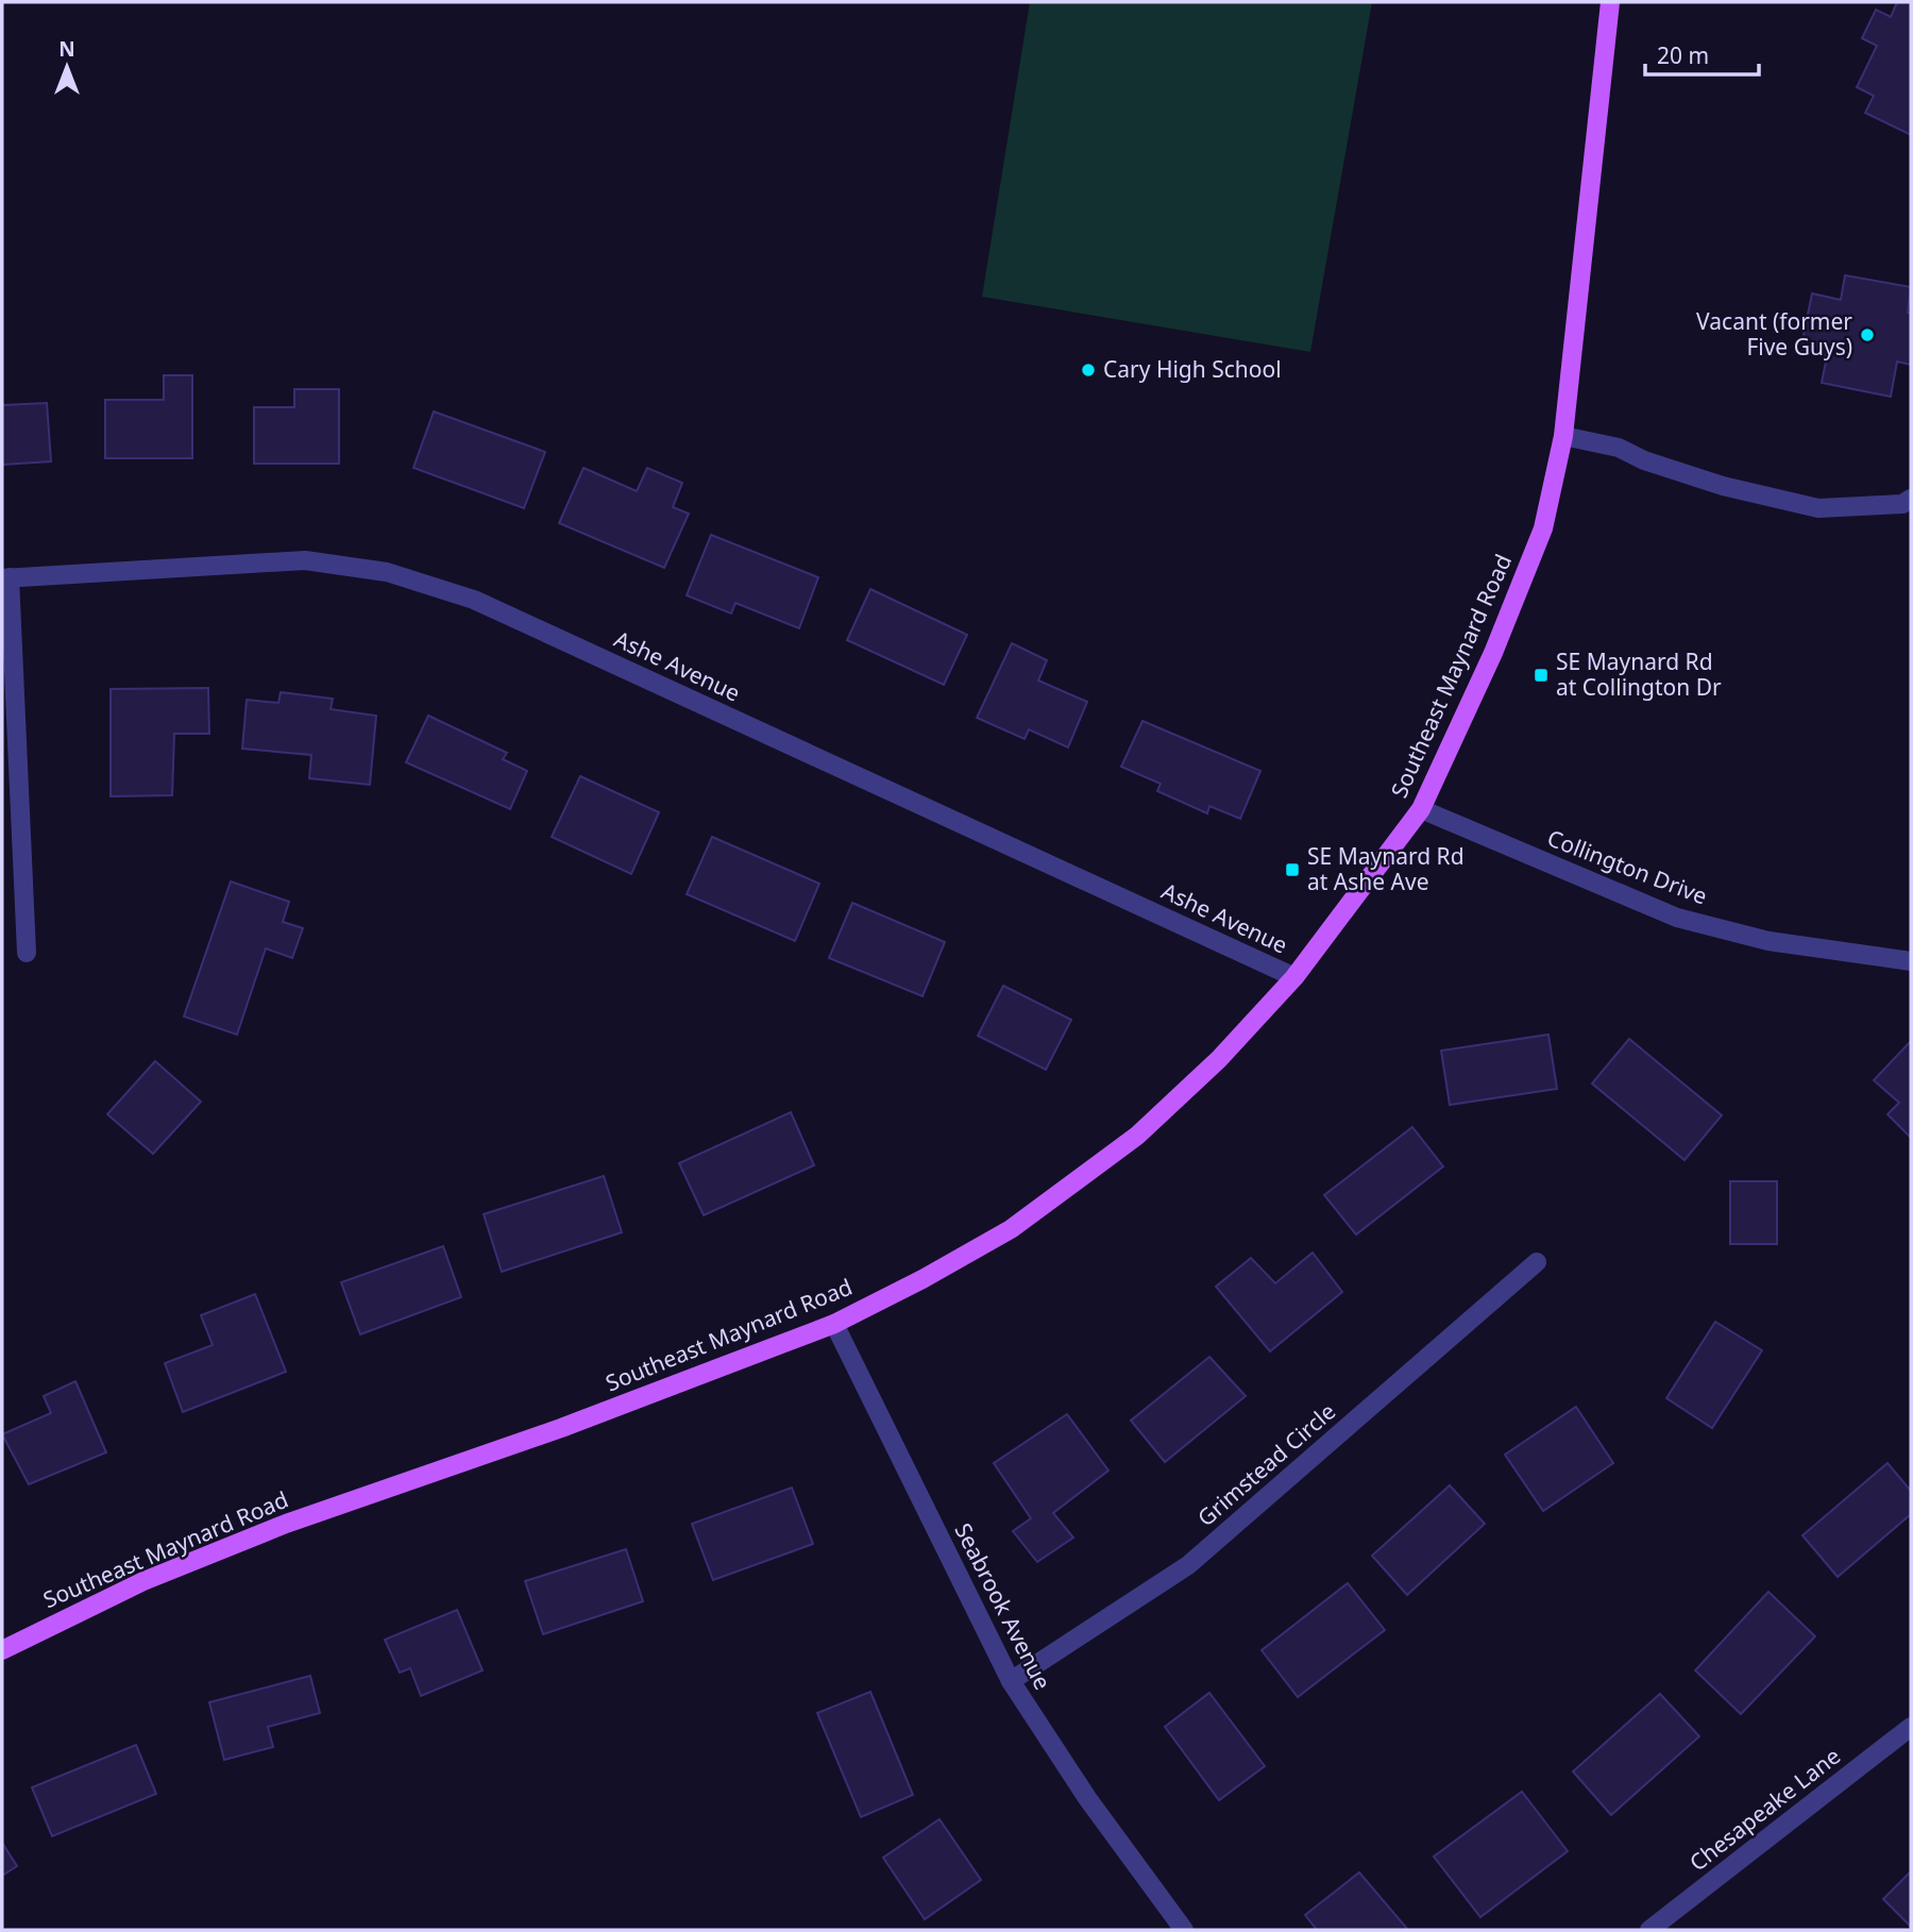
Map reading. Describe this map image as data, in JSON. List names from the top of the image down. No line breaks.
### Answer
{"streets":{"main road":["Southeast Maynard Road"],"street":["Ashe Avenue","Collington Drive","Grimstead Circle","Seabrook Avenue","Chesapeake Lane"]},"crossings":[["Ashe Avenue","Southeast Maynard Road"],["Southeast Maynard Road","Collington Drive"],["Southeast Maynard Road","Seabrook Avenue"],["Grimstead Circle","Seabrook Avenue"]],"places":{"other":["Vacant (former Five Guys)","Cary High School"],"transit":["SE Maynard Rd at Collington Dr","SE Maynard Rd at Ashe Ave"]},"scale_bar":"20 m","north":"top"}
